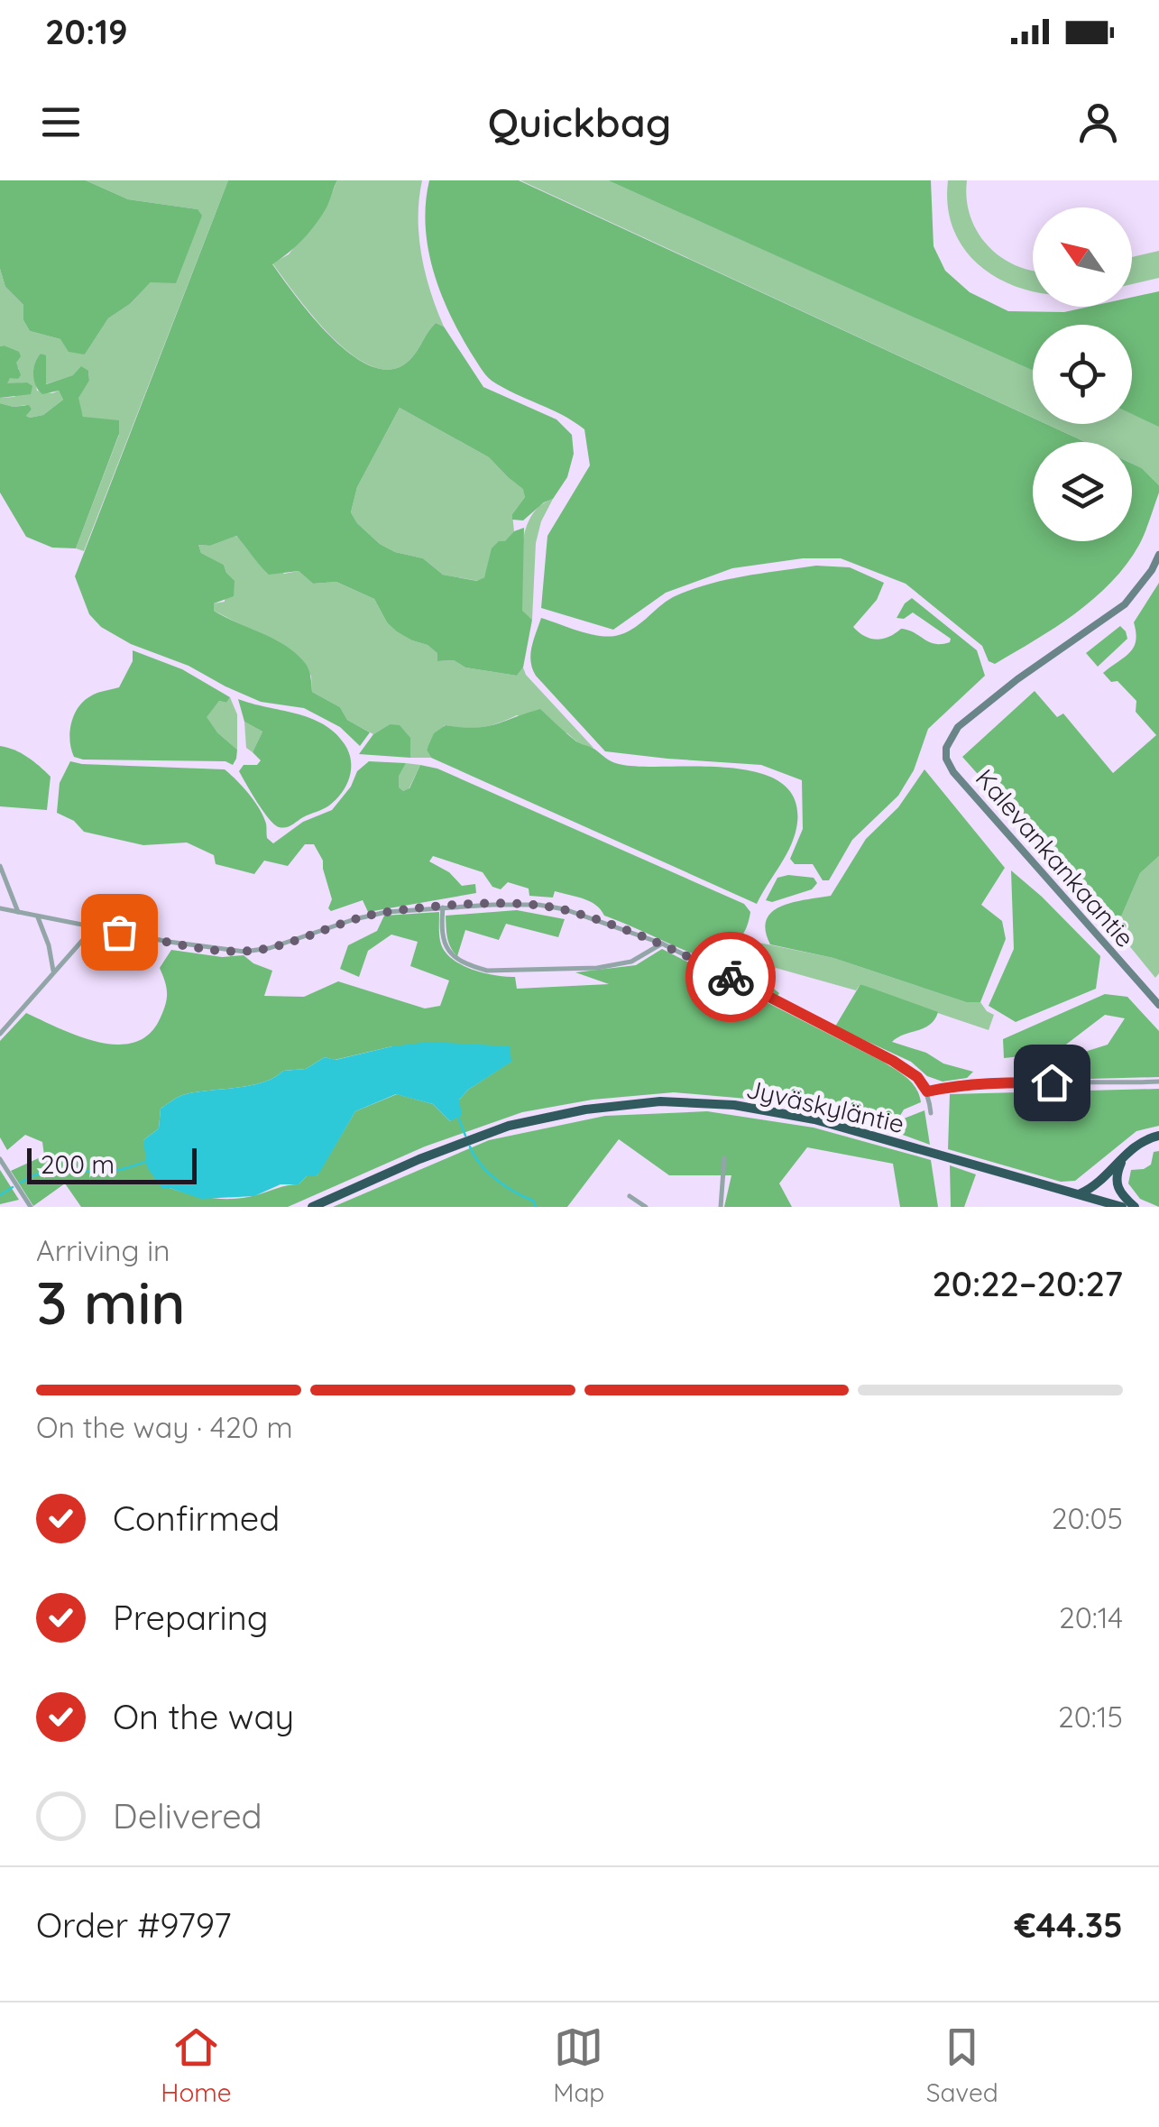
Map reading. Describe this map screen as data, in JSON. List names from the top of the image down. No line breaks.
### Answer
{"streets":{"highway":["Jyväskyläntie"],"street":["Kalevankankaantie"]},"scale_bar":"200 m","north":"top left","page":{"status":"20:19","header":"Quickbag","scale":"200 m","heading":["3 min","Arriving in","20:22–20:27"],"panel":["Order #9797","€44.35"],"bar":"On the way · 420 m","list":[["Confirmed","20:05"],["Preparing","20:14"],["On the way","20:15"],"Delivered"],"tabs":["Home","Map","Saved"]}}
